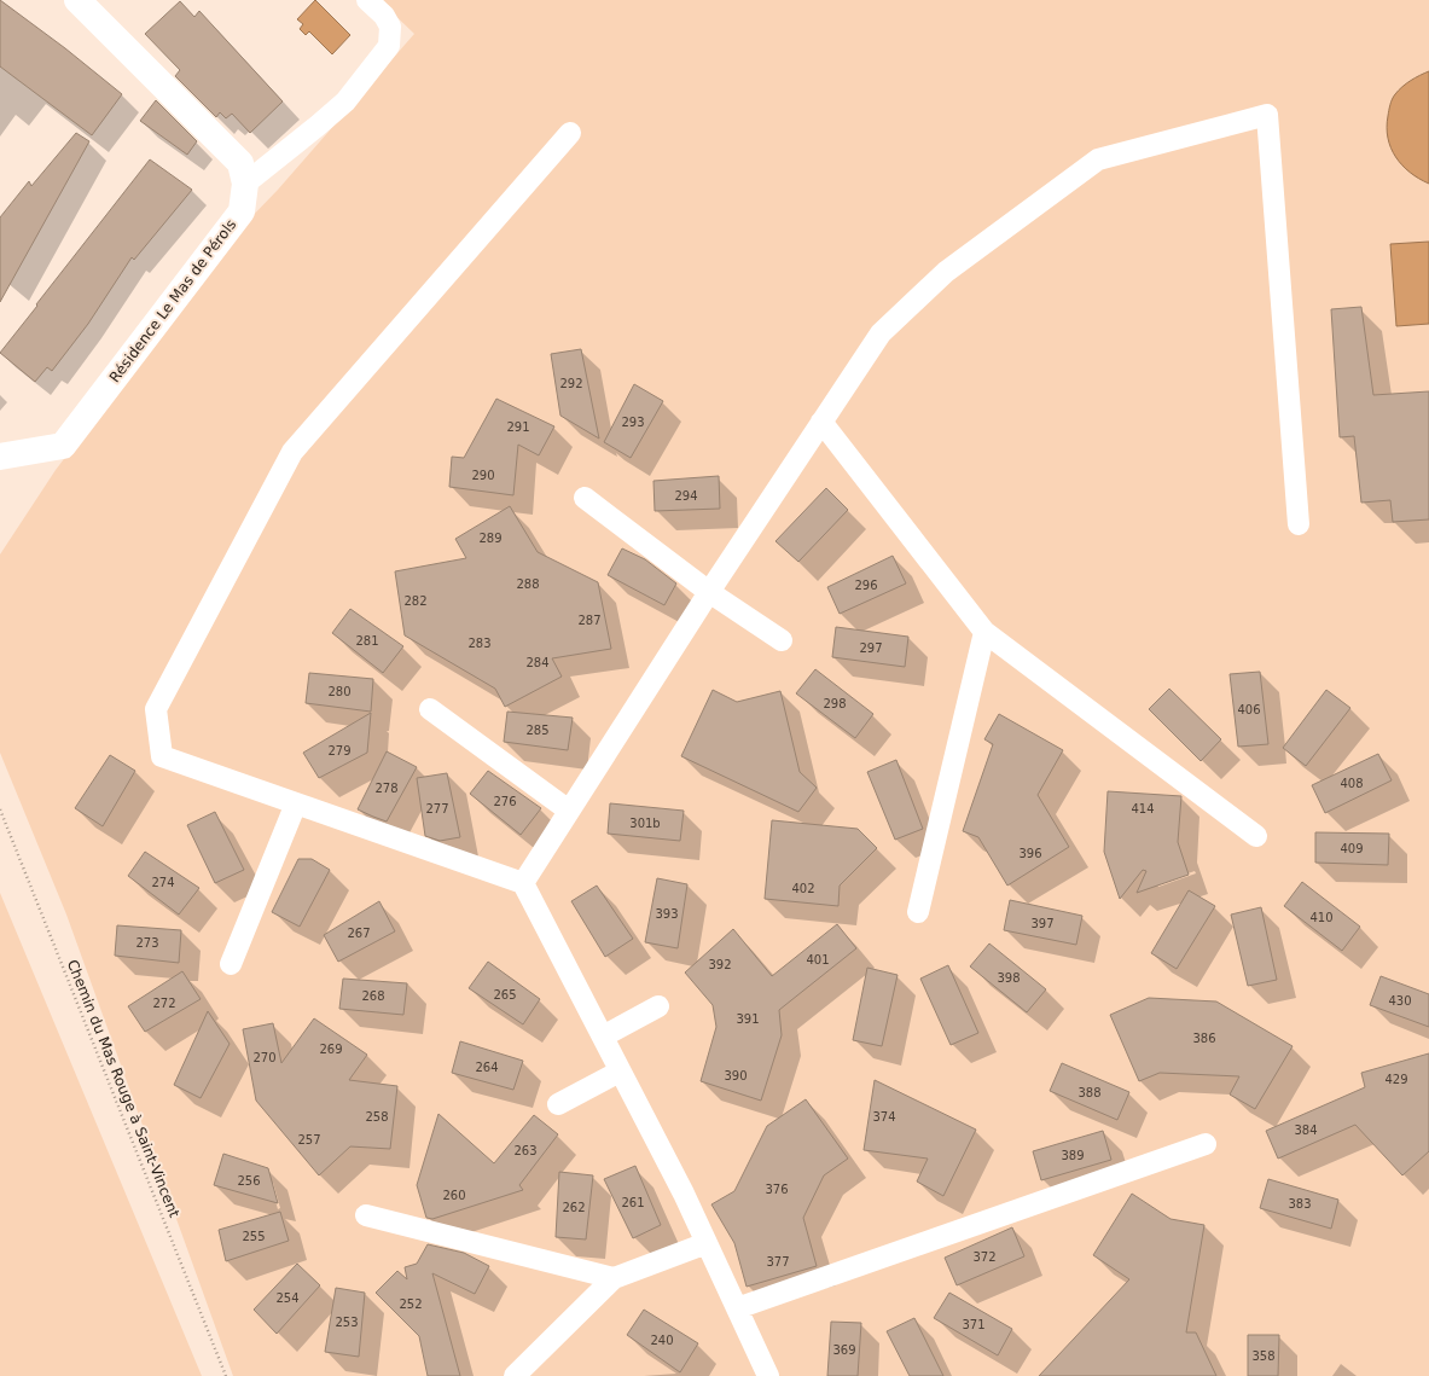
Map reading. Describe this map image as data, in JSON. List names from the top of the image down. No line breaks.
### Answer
{"streets":{"street":["Résidence Le Mas de Pérols"],"path":["Chemin du Mas Rouge à Saint-Vincent"]},"house_numbers":["292","293","291","290","294","289","288","296","282","287","281","283","297","284","280","298","406","285","279","408","278","276","277","414","301b","409","396","274","402","393","410","397","267","273","401","392","398","265","268","430","272","391","386","269","270","264","390","429","388","258","374","384","257","263","389","256","376","260","261","383","262","255","372","377","254","252","253","371","240","369","358"]}
